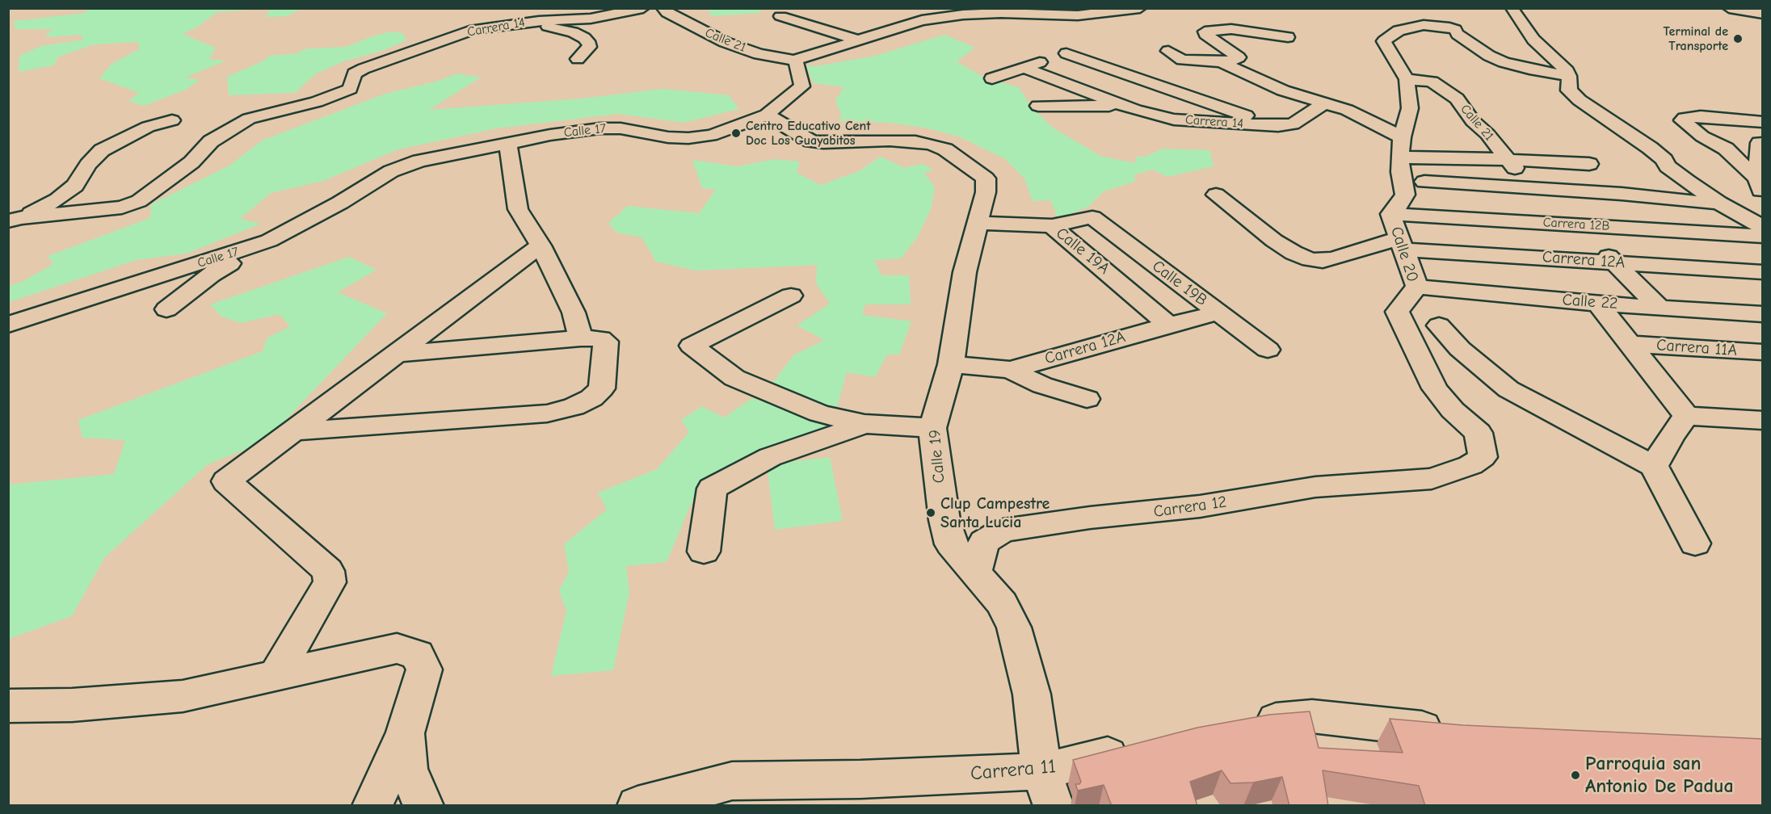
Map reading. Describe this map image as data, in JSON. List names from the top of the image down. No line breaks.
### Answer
{"streets":{"street":["Carrera 14","Calle 21","Calle 17","Carrera 12B","Calle 19A","Calle 20","Carrera 12A","Calle 19B","Calle 22","Carrera 11A","Calle 19","Carrera 12","Carrera 11"]},"crossings":[["Calle 21","Calle 17"],["Calle 17","Calle 19"],["Carrera 12B","Calle 20"],["Calle 19A","Carrera 12A"],["Calle 19A","Calle 19B"],["Calle 19A","Calle 19"],["Calle 20","Carrera 12A"],["Calle 20","Calle 22"],["Calle 20","Carrera 12"],["Carrera 12A","Calle 19B"],["Carrera 12A","Calle 19"],["Calle 19","Carrera 12"],["Calle 19","Carrera 11"]],"places":["Terminal de Transporte","Centro Educativo Cent Doc Los Guayabitos","Clup Campestre Santa Lucia","Parroquia san Antonio De Padua"]}
